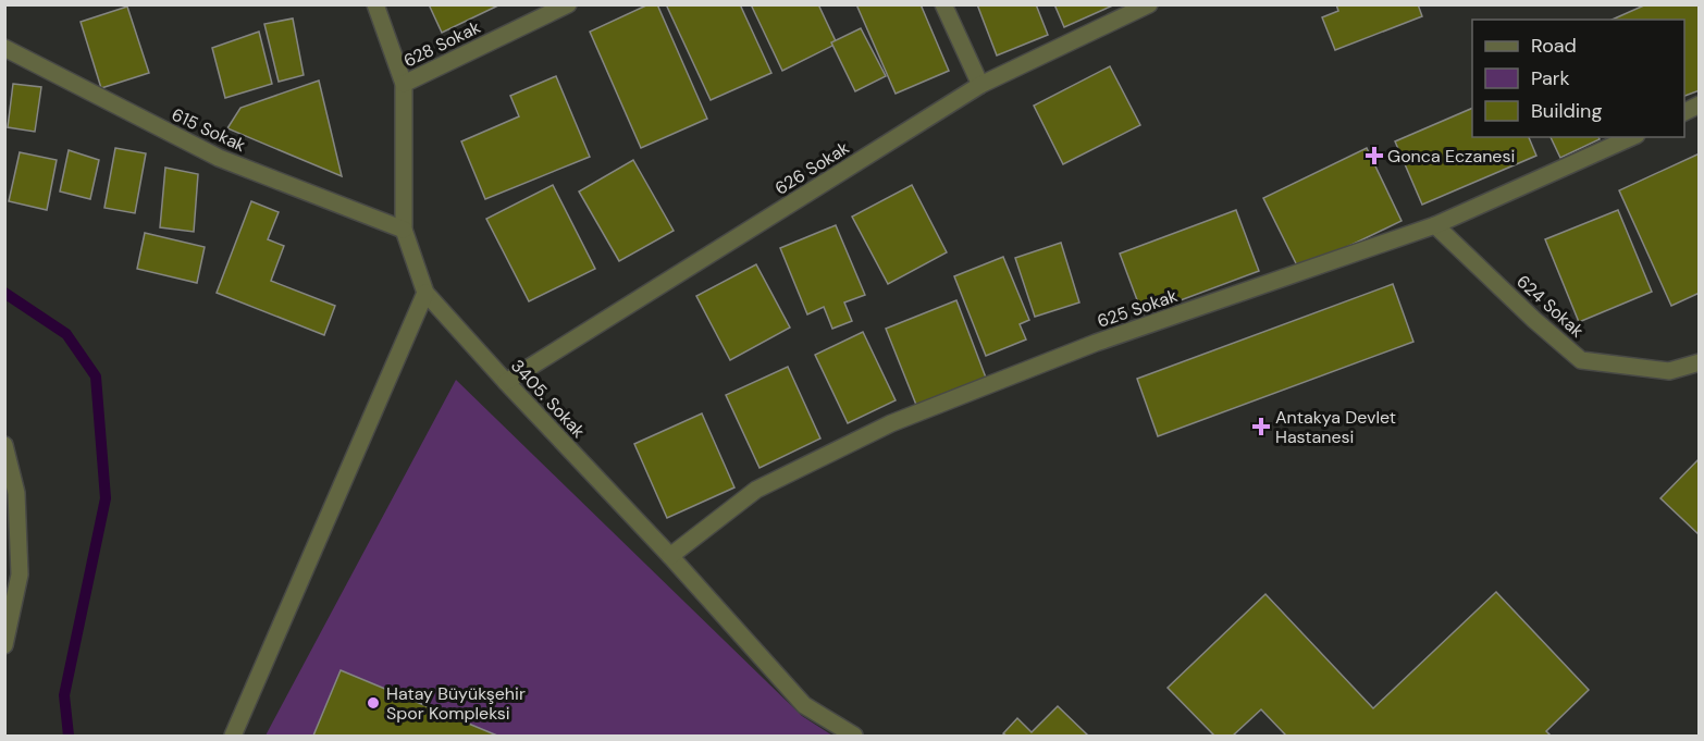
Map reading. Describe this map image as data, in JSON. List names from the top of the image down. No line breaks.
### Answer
{"streets":{"street":["628 Sokak","615 Sokak","626 Sokak","624 Sokak","625 Sokak","3405. Sokak"]},"crossings":[["628 Sokak","3405. Sokak"],["615 Sokak","3405. Sokak"],["626 Sokak","3405. Sokak"],["624 Sokak","625 Sokak"],["625 Sokak","3405. Sokak"]],"places":{"health":["Gonca Eczanesi","Antakya Devlet Hastanesi"],"other":["Hatay Büyükşehir Spor Kompleksi"]},"legend":["Road","Park","Building"]}
